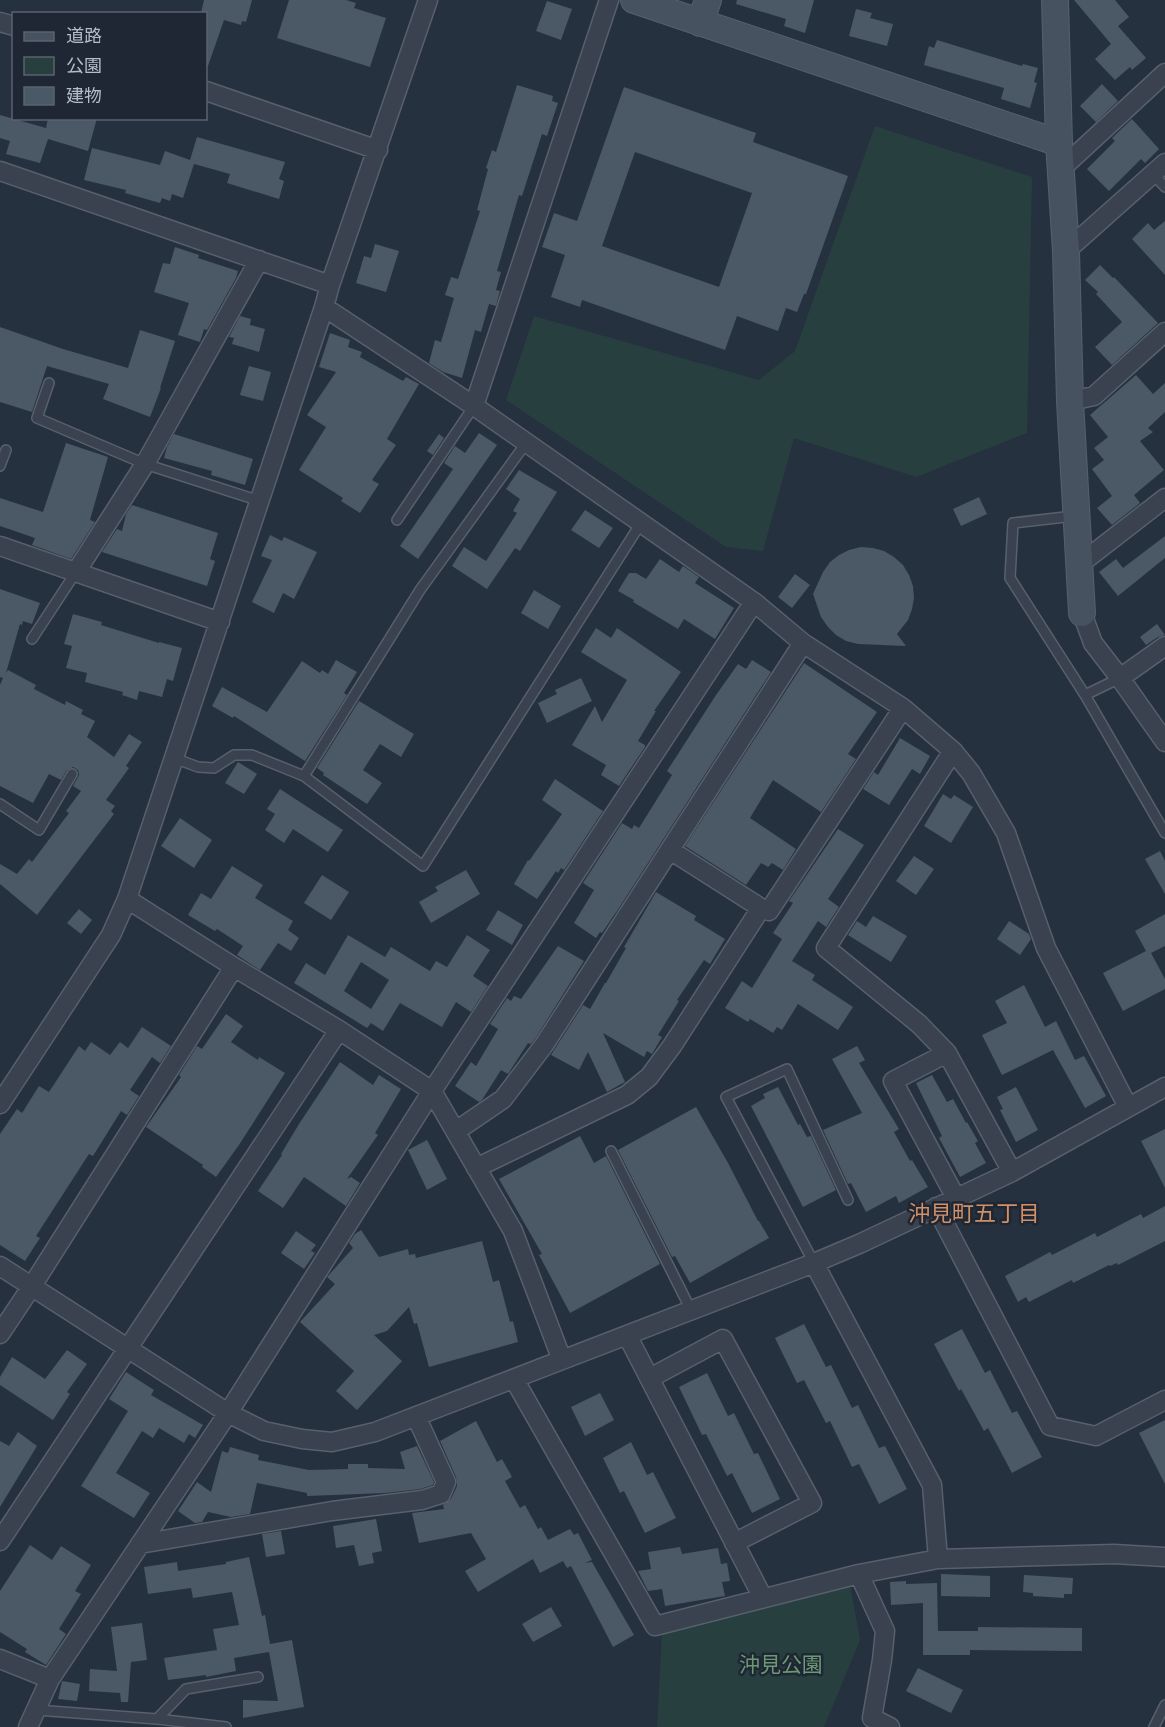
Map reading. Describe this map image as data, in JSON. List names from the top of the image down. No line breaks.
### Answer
{"districts":["沖見町五丁目"],"parks":["沖見公園"],"legend":["道路","公園","建物"]}
